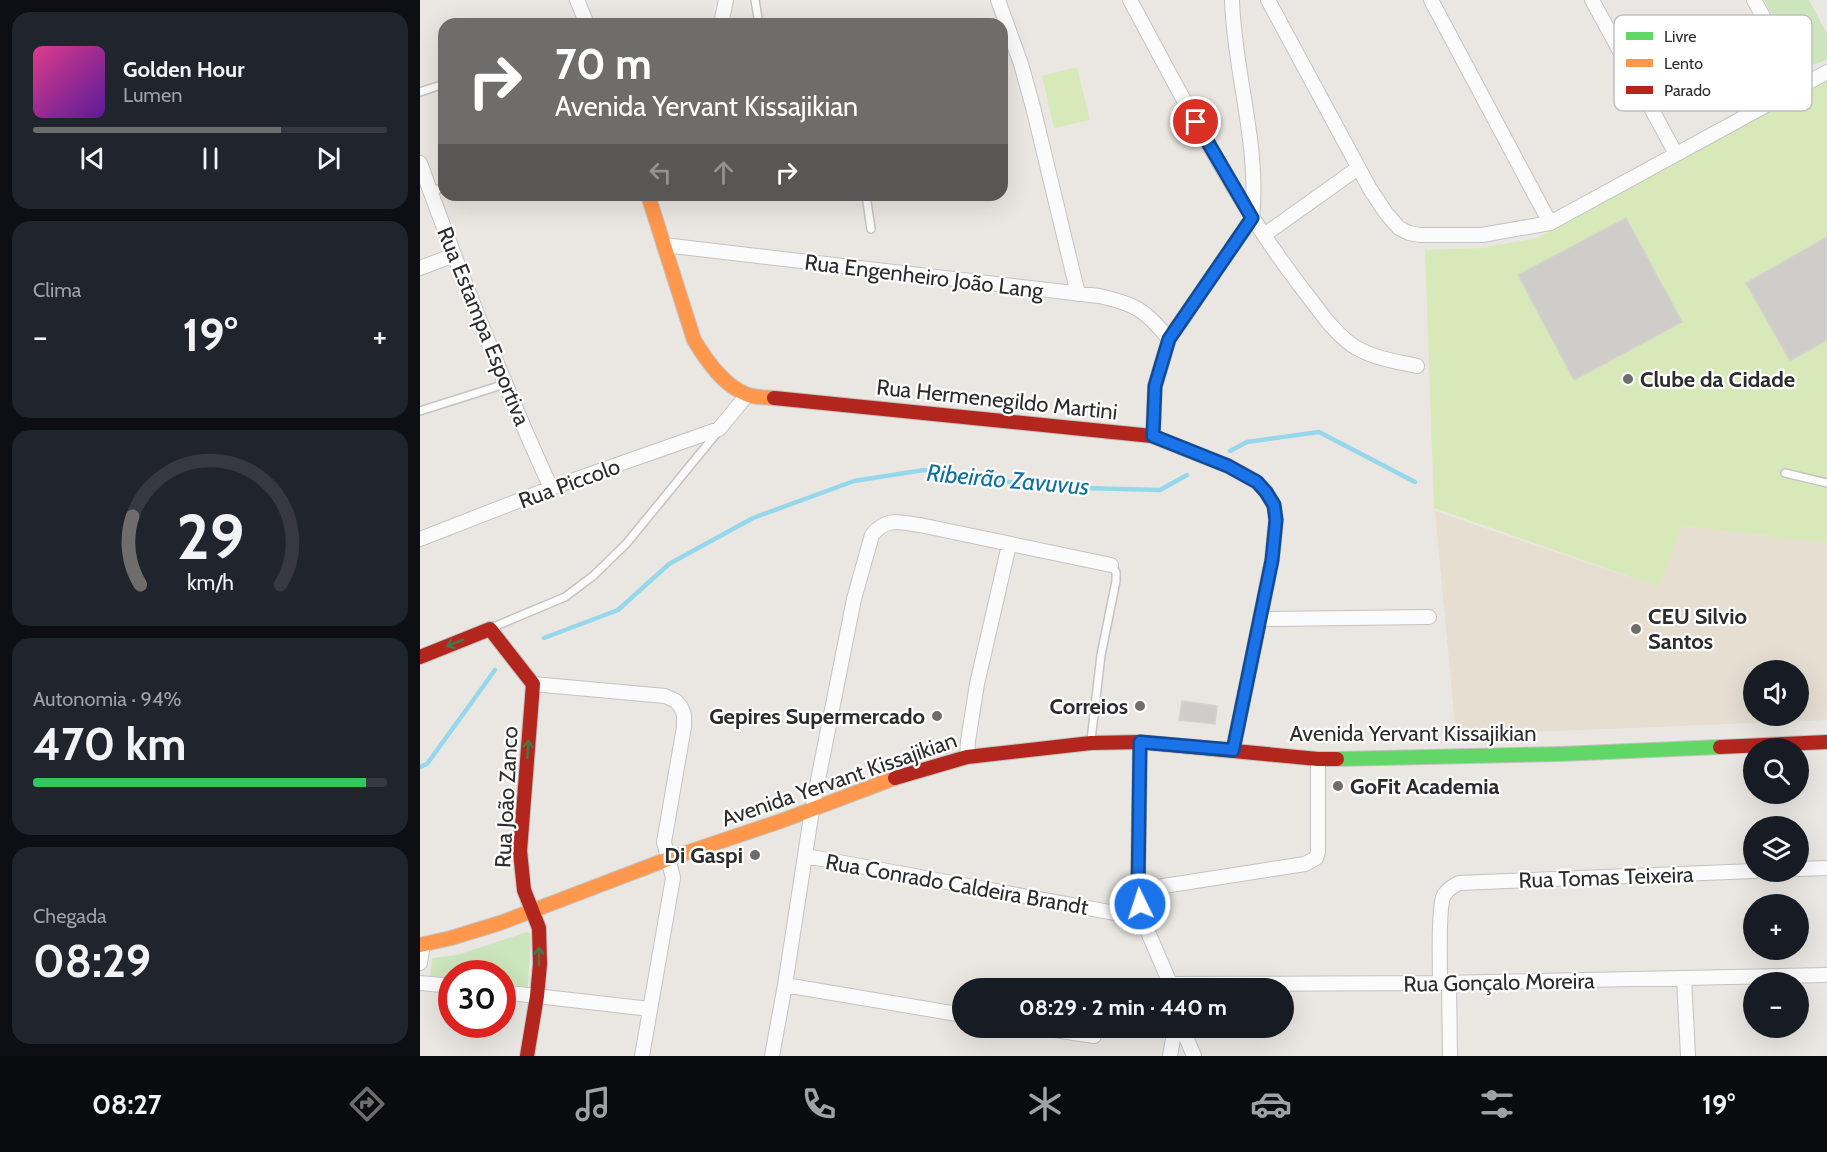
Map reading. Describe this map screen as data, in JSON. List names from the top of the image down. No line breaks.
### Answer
{"streets":{"street":["Rua Engenheiro João Lang","Rua Estampa Esportiva","Rua Hermenegildo Martini","Rua Piccolo","Avenida Yervant Kissajikian","Rua João Zanco","Rua Tomas Teixeira","Rua Conrado Caldeira Brandt","Rua Gonçalo Moreira"]},"crossings":[["Rua Engenheiro João Lang","Rua Hermenegildo Martini"],["Rua Estampa Esportiva","Rua Piccolo"],["Rua Hermenegildo Martini","Avenida Yervant Kissajikian"],["Avenida Yervant Kissajikian","Rua João Zanco"],["Rua Tomas Teixeira","Rua Gonçalo Moreira"]],"one_way":["Rua João Zanco"],"water":["Ribeirão Zavuvus"],"places":["Clube da Cidade","CEU Silvio Santos","Correios","Gepires Supermercado","GoFit Academia","Di Gaspi"],"legend":["Livre","Lento","Parado"],"page":{"turn":["70 m","Avenida Yervant Kissajikian"],"song":["Golden Hour","Lumen"],"tile":["Clima",["Autonomia · 94%","470 km"],["Chegada","08:29"]],"heat":["−","19°","+"],"map_buttons":["+","−"],"limit":"30","trip":"08:29 · 2 min · 440 m","tabs":["08:27","19°"],"gauge":["29","km/h"]}}
